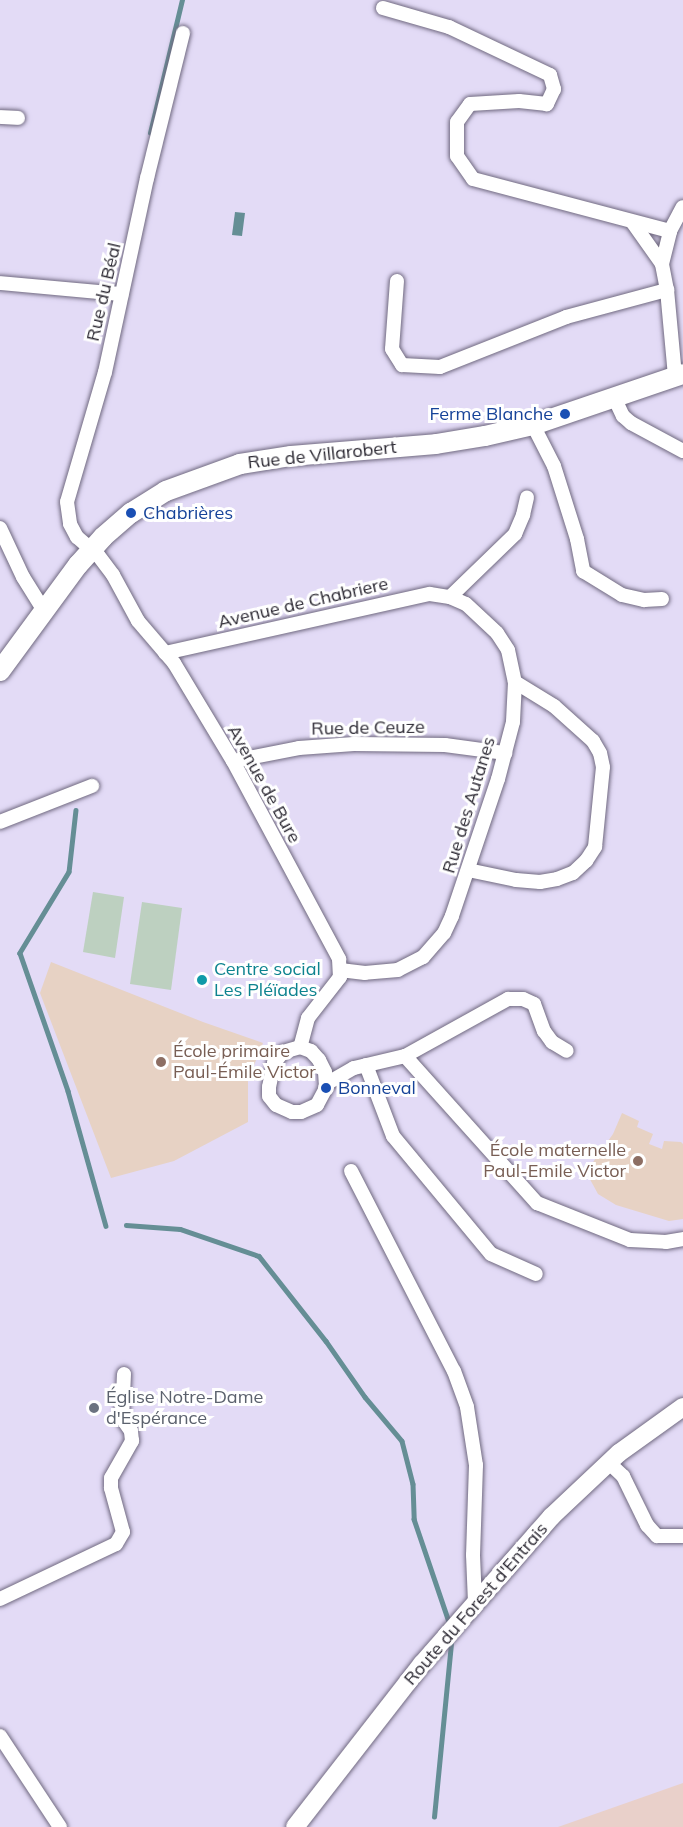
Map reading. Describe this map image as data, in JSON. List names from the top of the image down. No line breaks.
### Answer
{"streets":{"main road":["Rue de Villarobert"],"street":["Rue du Béal","Avenue de Chabriere","Rue de Ceuze","Avenue de Bure","Rue des Autanes","Route du Forest d'Entrais"]},"crossings":[["Rue du Béal","Rue de Villarobert"],["Rue du Béal","Avenue de Bure"],["Rue de Villarobert","Avenue de Bure"],["Avenue de Chabriere","Avenue de Bure"],["Avenue de Chabriere","Rue des Autanes"],["Rue de Ceuze","Avenue de Bure"],["Rue de Ceuze","Rue des Autanes"],["Avenue de Bure","Rue des Autanes"]],"places":["Ferme Blanche","Chabrières","Centre social Les Pléïades","École primaire Paul-Émile Victor","Bonneval","École maternelle Paul-Emile Victor","Église Notre-Dame d'Espérance"]}
